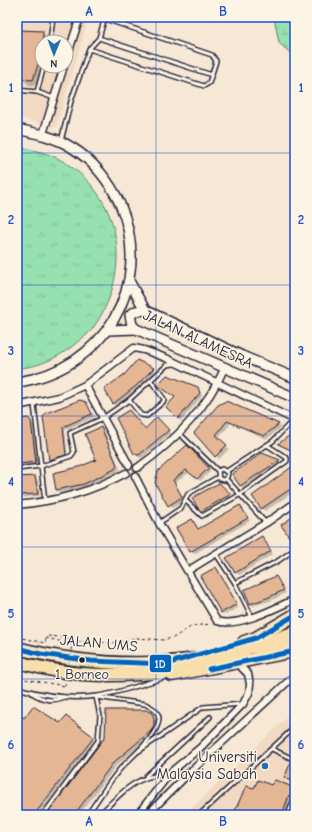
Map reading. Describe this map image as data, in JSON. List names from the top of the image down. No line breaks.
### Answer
{"streets":{"highway":["JALAN UMS"],"street":["JALAN ALAMESRA"]},"places":["1 Borneo","Universiti Malaysia Sabah"],"lines":["transit line 1D"],"north":"bottom","grid":{"columns":["A","B"],"rows":["1","2","3","4","5","6"]}}
